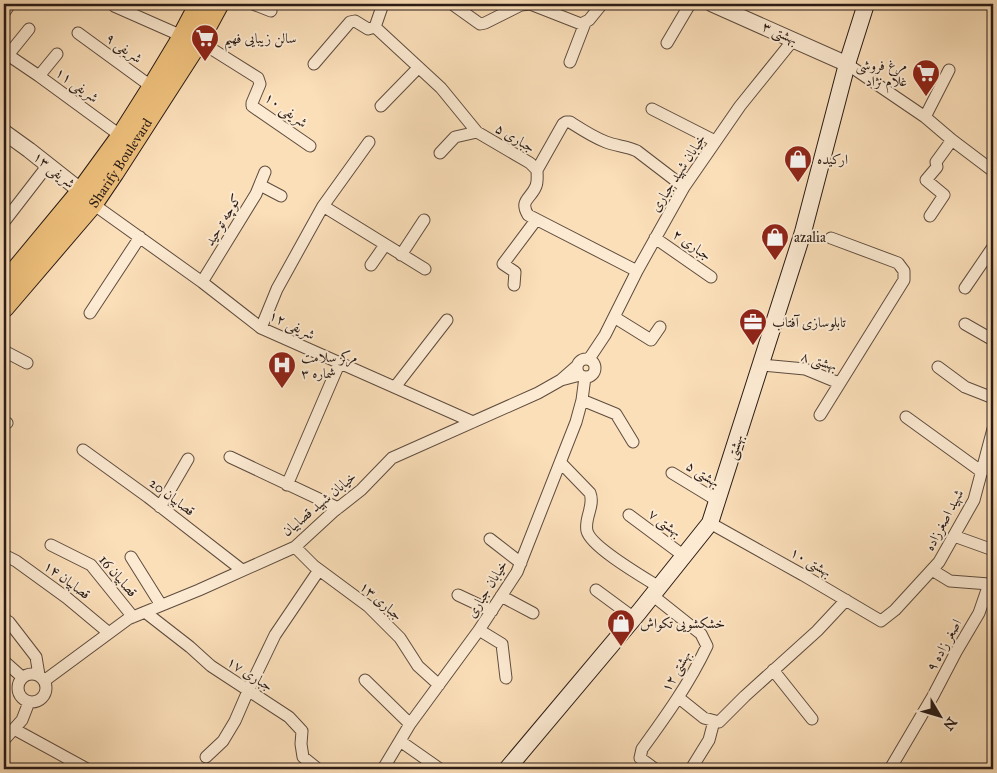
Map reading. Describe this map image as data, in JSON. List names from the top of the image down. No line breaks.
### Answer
{"streets":{"main road":["Sharify Boulevard","بهشتی"],"street":["بهشتی ۳","شریفی ۹","شریفی ۱۱","شریفی ۱۰","جباری ۵","شریفی ۱۳","خیابان شهید جباری","کوچه توحید","جباری ۲","شریفی ۱۲","بهشتی ۸","بهشتی ۵","قصابیان 20","خیابان شهید قصابیان","شهید اصغرزاده","بهشتی ۷","بهشتی ۱۰","قصابیان 16","قصابیان ۱۴","خیابان جباری","جباری ۱۳","اصغر زاده ۹","بهشتی ۱۲","جباری ۱۷"]},"crossings":[["بهشتی ۳","خیابان شهید جباری"],["بهشتی ۳","بهشتی"],["شریفی ۹","Sharify Boulevard"],["شریفی ۱۱","Sharify Boulevard"],["شریفی ۱۰","Sharify Boulevard"],["Sharify Boulevard","شریفی ۱۳"],["Sharify Boulevard","شریفی ۱۲"],["شریفی ۱۳","شریفی ۱۲"],["خیابان شهید جباری","جباری ۲"],["خیابان شهید جباری","خیابان شهید قصابیان"],["خیابان شهید جباری","خیابان جباری"],["کوچه توحید","شریفی ۱۲"],["شریفی ۱۲","خیابان شهید قصابیان"],["بهشتی ۸","بهشتی"],["بهشتی","بهشتی ۵"],["بهشتی","بهشتی ۷"],["بهشتی","بهشتی ۱۰"],["بهشتی","بهشتی ۱۲"],["قصابیان 20","خیابان شهید قصابیان"],["خیابان شهید قصابیان","قصابیان 16"],["خیابان شهید قصابیان","قصابیان ۱۴"],["خیابان شهید قصابیان","خیابان جباری"],["خیابان شهید قصابیان","جباری ۱۳"],["خیابان شهید قصابیان","جباری ۱۷"],["شهید اصغرزاده","بهشتی ۱۰"],["شهید اصغرزاده","اصغر زاده ۹"],["خیابان جباری","جباری ۱۳"]],"places":{"supermarket":["سالن زیبایی فهیم","مرغ فروشی غلام نژاد"],"shop":["ارکیده","azalia","خشکشویی تکواش"],"office":["تابلوسازی آفتاب"],"hospital":["مرکز سلامت شماره ۳"]},"north":"bottom right"}
